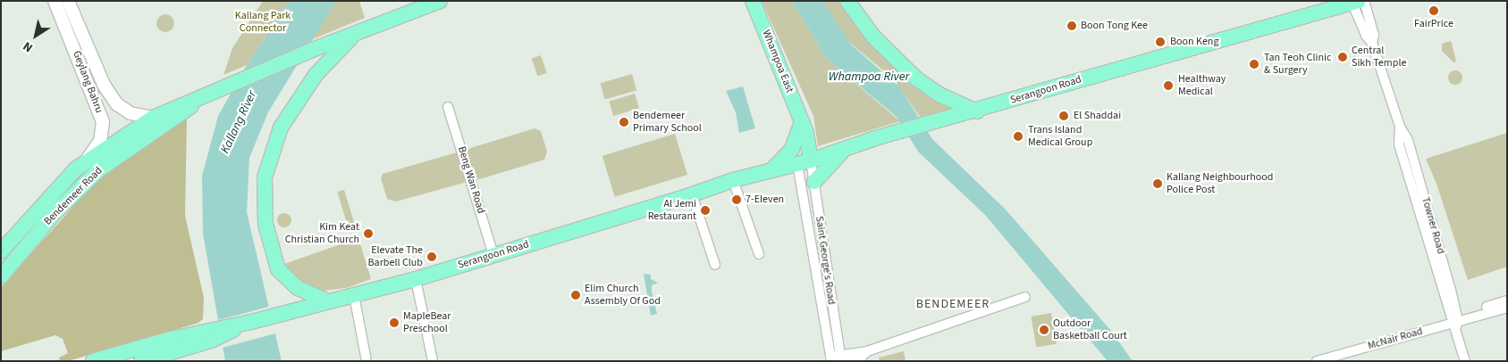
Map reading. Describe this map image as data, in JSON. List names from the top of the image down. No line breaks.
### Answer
{"streets":{"main road":["Whampoa East","Geylang Bahru","Serangoon Road","Bendemeer Road"],"street":["Beng Wan Road","Towner Road","Saint George's Road","McNair Road"]},"crossings":[["Whampoa East","Serangoon Road"],["Whampoa East","Saint George's Road"],["Geylang Bahru","Bendemeer Road"],["Serangoon Road","Beng Wan Road"],["Serangoon Road","Towner Road"],["Serangoon Road","Saint George's Road"],["Towner Road","McNair Road"]],"districts":["BENDEMEER"],"water":["Whampoa River","Kallang River"],"parks":["Kallang Park Connector"],"places":["FairPrice","Boon Tong Kee","Boon Keng","Central Sikh Temple","Tan Teoh Clinic & Surgery","Healthway Medical","El Shaddai","Bendemeer Primary School","Trans Island Medical Group","Kallang Neighbourhood Police Post","7-Eleven","Al Jemi Restaurant","Kim Keat Christian Church","Elevate The Barbell Club","Elim Church Assembly Of God","MapleBear Preschool","Outdoor Basketball Court"],"north":"bottom left"}
